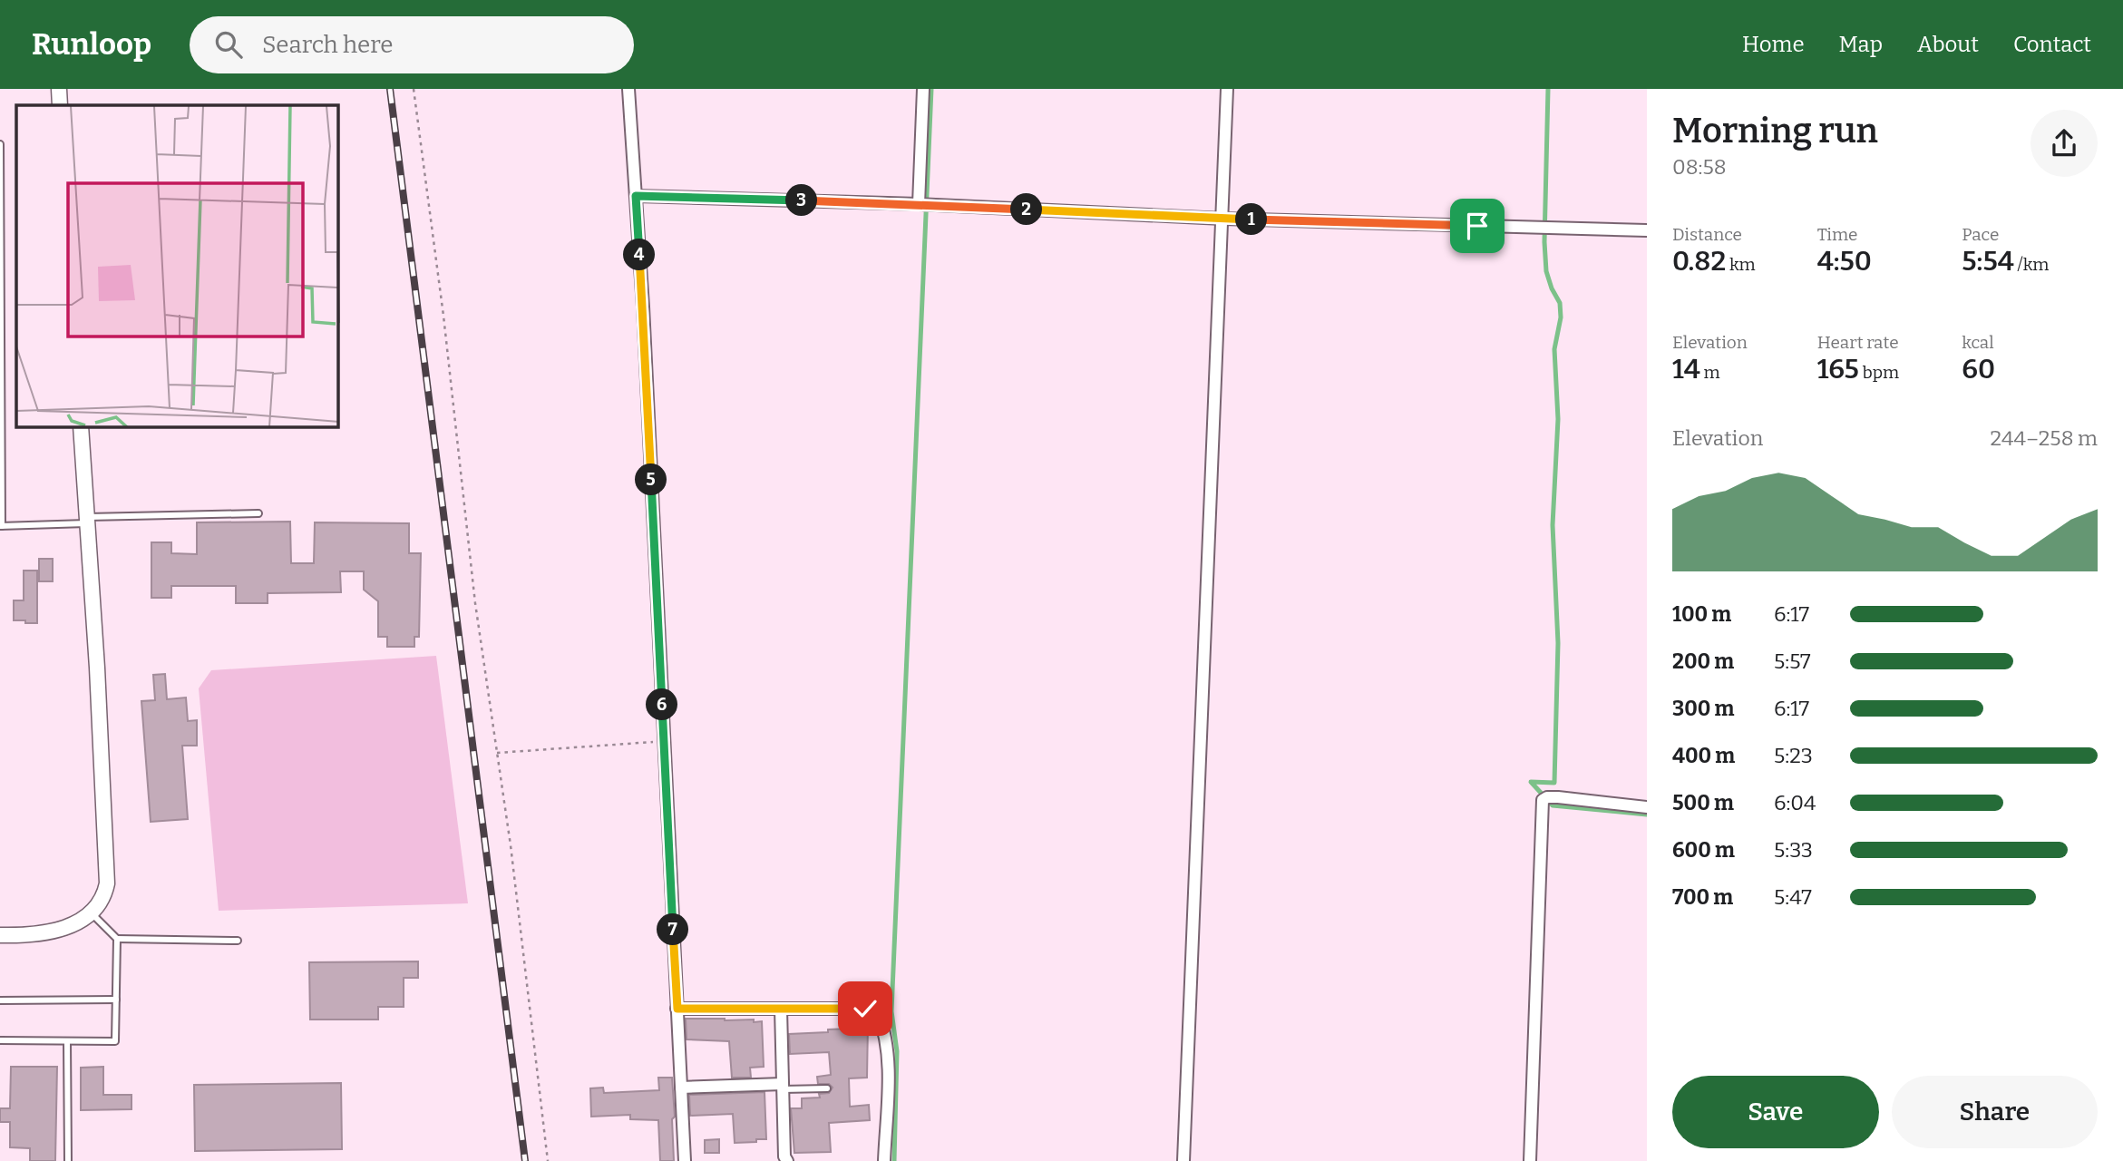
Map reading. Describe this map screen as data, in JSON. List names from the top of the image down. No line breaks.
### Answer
{"page":{"header":"Runloop","search":"Search here","nav":["Home","Map","About","Contact"],"heading":["Morning run","08:58"],"pins":["3","2","1","4","5","6","7"],"stats":[["Distance","0.82 km"],["Time","4:50"],["Pace","5:54 /km"],["Elevation","14 m"],["Heart rate","165 bpm"],["kcal","60"]],"chart":["Elevation","244–258 m"],"list":[{"name":"100 m","note":"6:17"},{"name":"200 m","note":"5:57"},{"name":"300 m","note":"6:17"},{"name":"400 m","note":"5:23"},{"name":"500 m","note":"6:04"},{"name":"600 m","note":"5:33"},{"name":"700 m","note":"5:47"}],"buttons":["Save","Share"]}}
